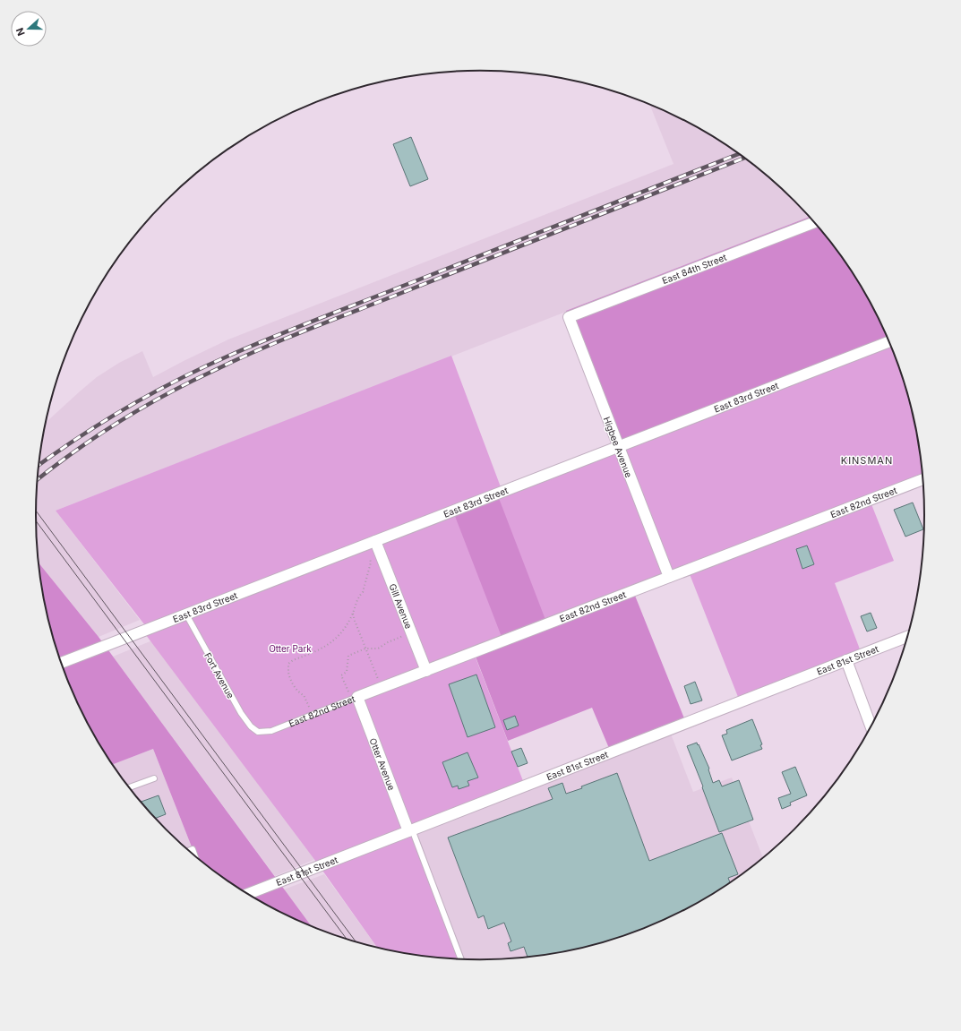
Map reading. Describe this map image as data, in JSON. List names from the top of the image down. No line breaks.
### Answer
{"streets":{"street":["East 84th Street","East 83rd Street","Higbee Avenue","East 82nd Street","Gill Avenue","East 81st Street","Otter Avenue"],"lane":["Fort Avenue"]},"crossings":[["East 84th Street","Higbee Avenue"],["East 83rd Street","Higbee Avenue"],["East 83rd Street","Gill Avenue"],["East 83rd Street","Fort Avenue"],["Higbee Avenue","East 82nd Street"],["East 82nd Street","Gill Avenue"],["East 82nd Street","Fort Avenue"],["East 82nd Street","Otter Avenue"],["East 81st Street","Otter Avenue"]],"districts":["KINSMAN"],"parks":["Otter Park"],"north":"left"}
